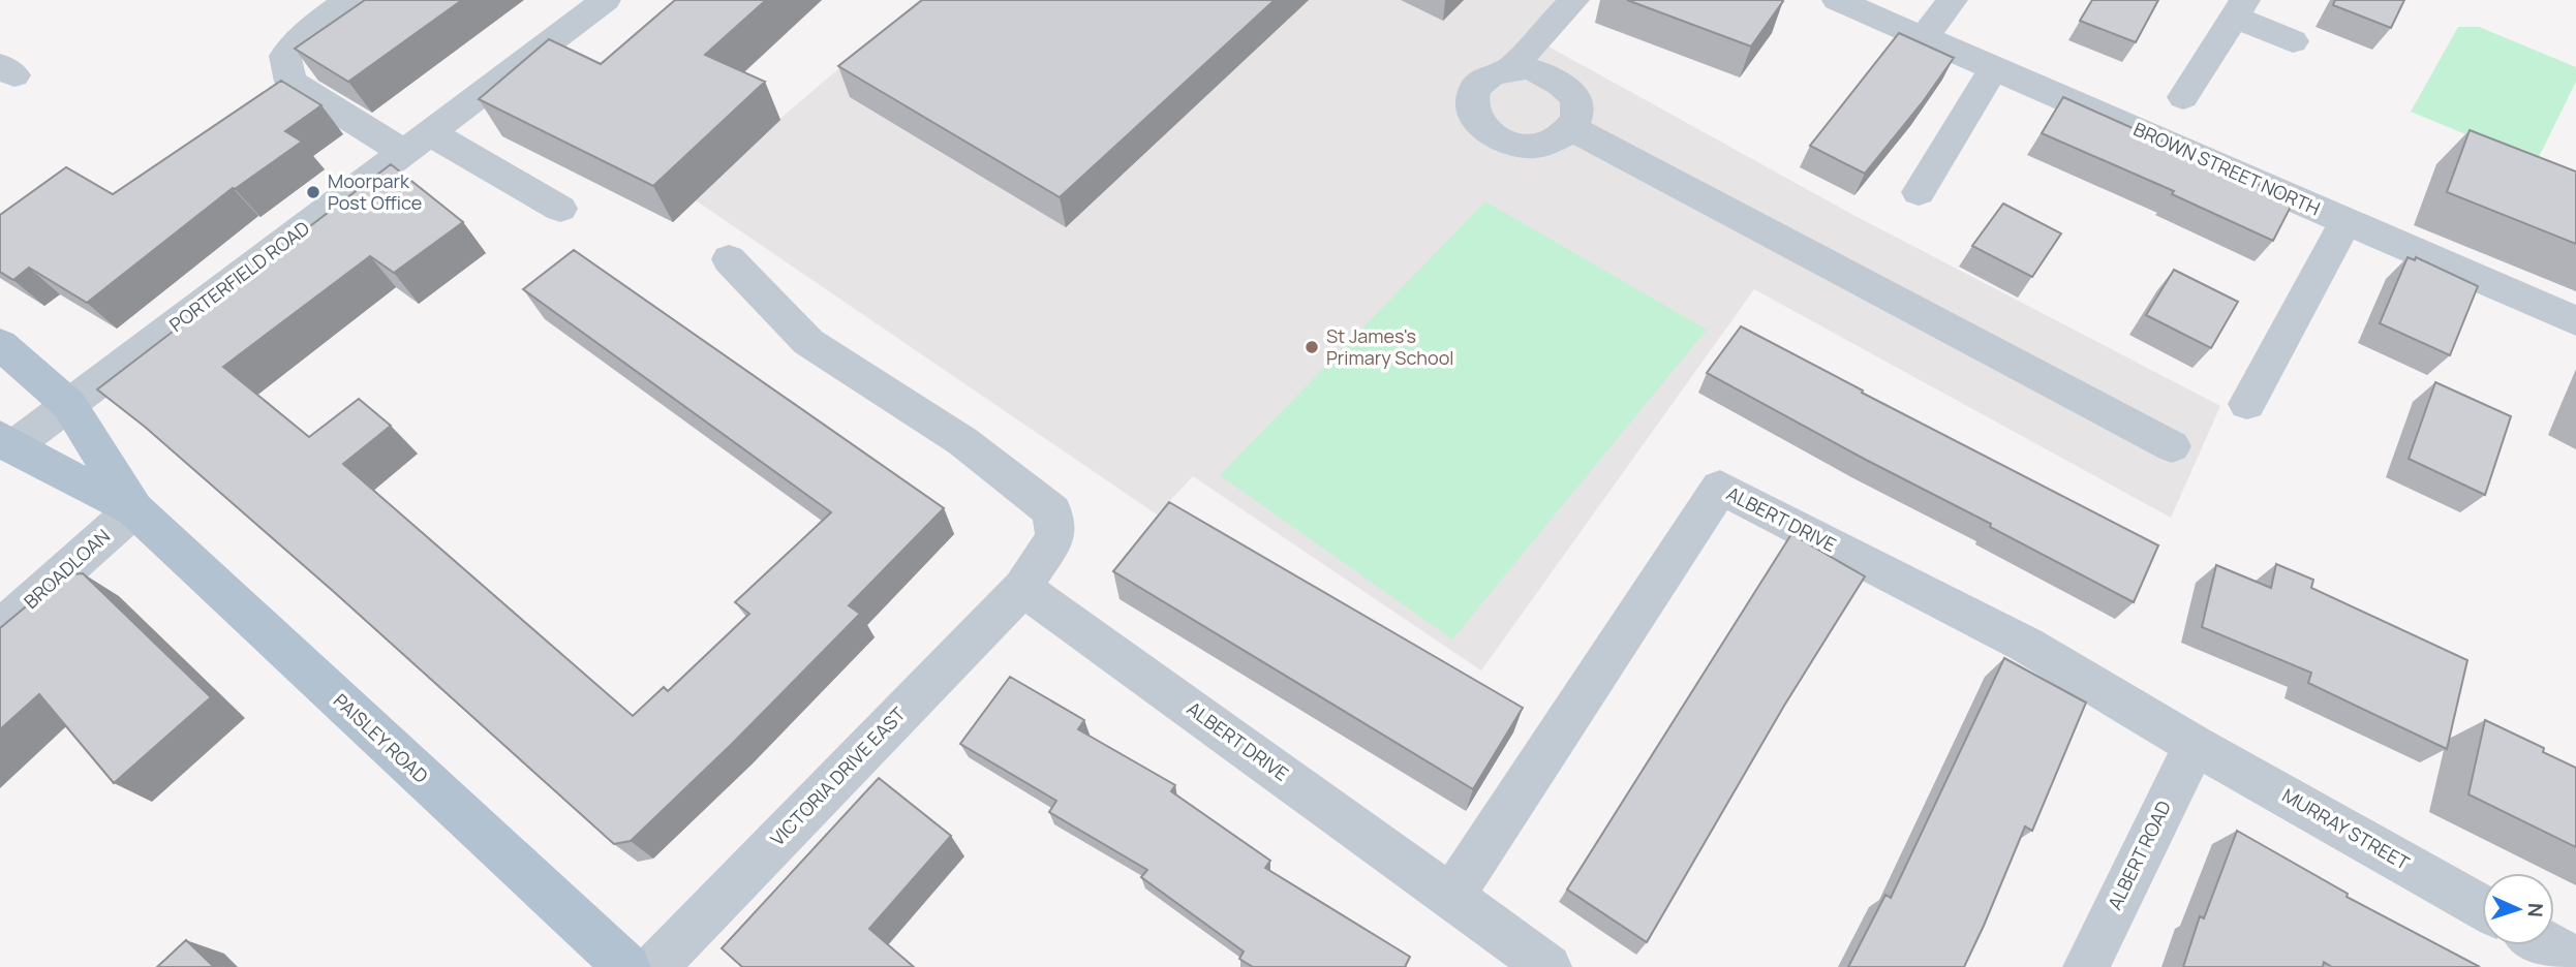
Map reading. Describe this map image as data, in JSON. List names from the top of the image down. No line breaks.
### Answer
{"streets":{"main road":["PAISLEY ROAD"],"street":["BROWN STREET NORTH","PORTERFIELD ROAD","ALBERT DRIVE","BROADLOAN","VICTORIA DRIVE EAST","MURRAY STREET","ALBERT ROAD"]},"crossings":[["PORTERFIELD ROAD","PAISLEY ROAD"],["ALBERT DRIVE","VICTORIA DRIVE EAST"],["ALBERT DRIVE","MURRAY STREET"],["ALBERT DRIVE","ALBERT ROAD"],["BROADLOAN","PAISLEY ROAD"],["MURRAY STREET","ALBERT ROAD"]],"places":["Moorpark Post Office","St James's Primary School"],"north":"right"}
